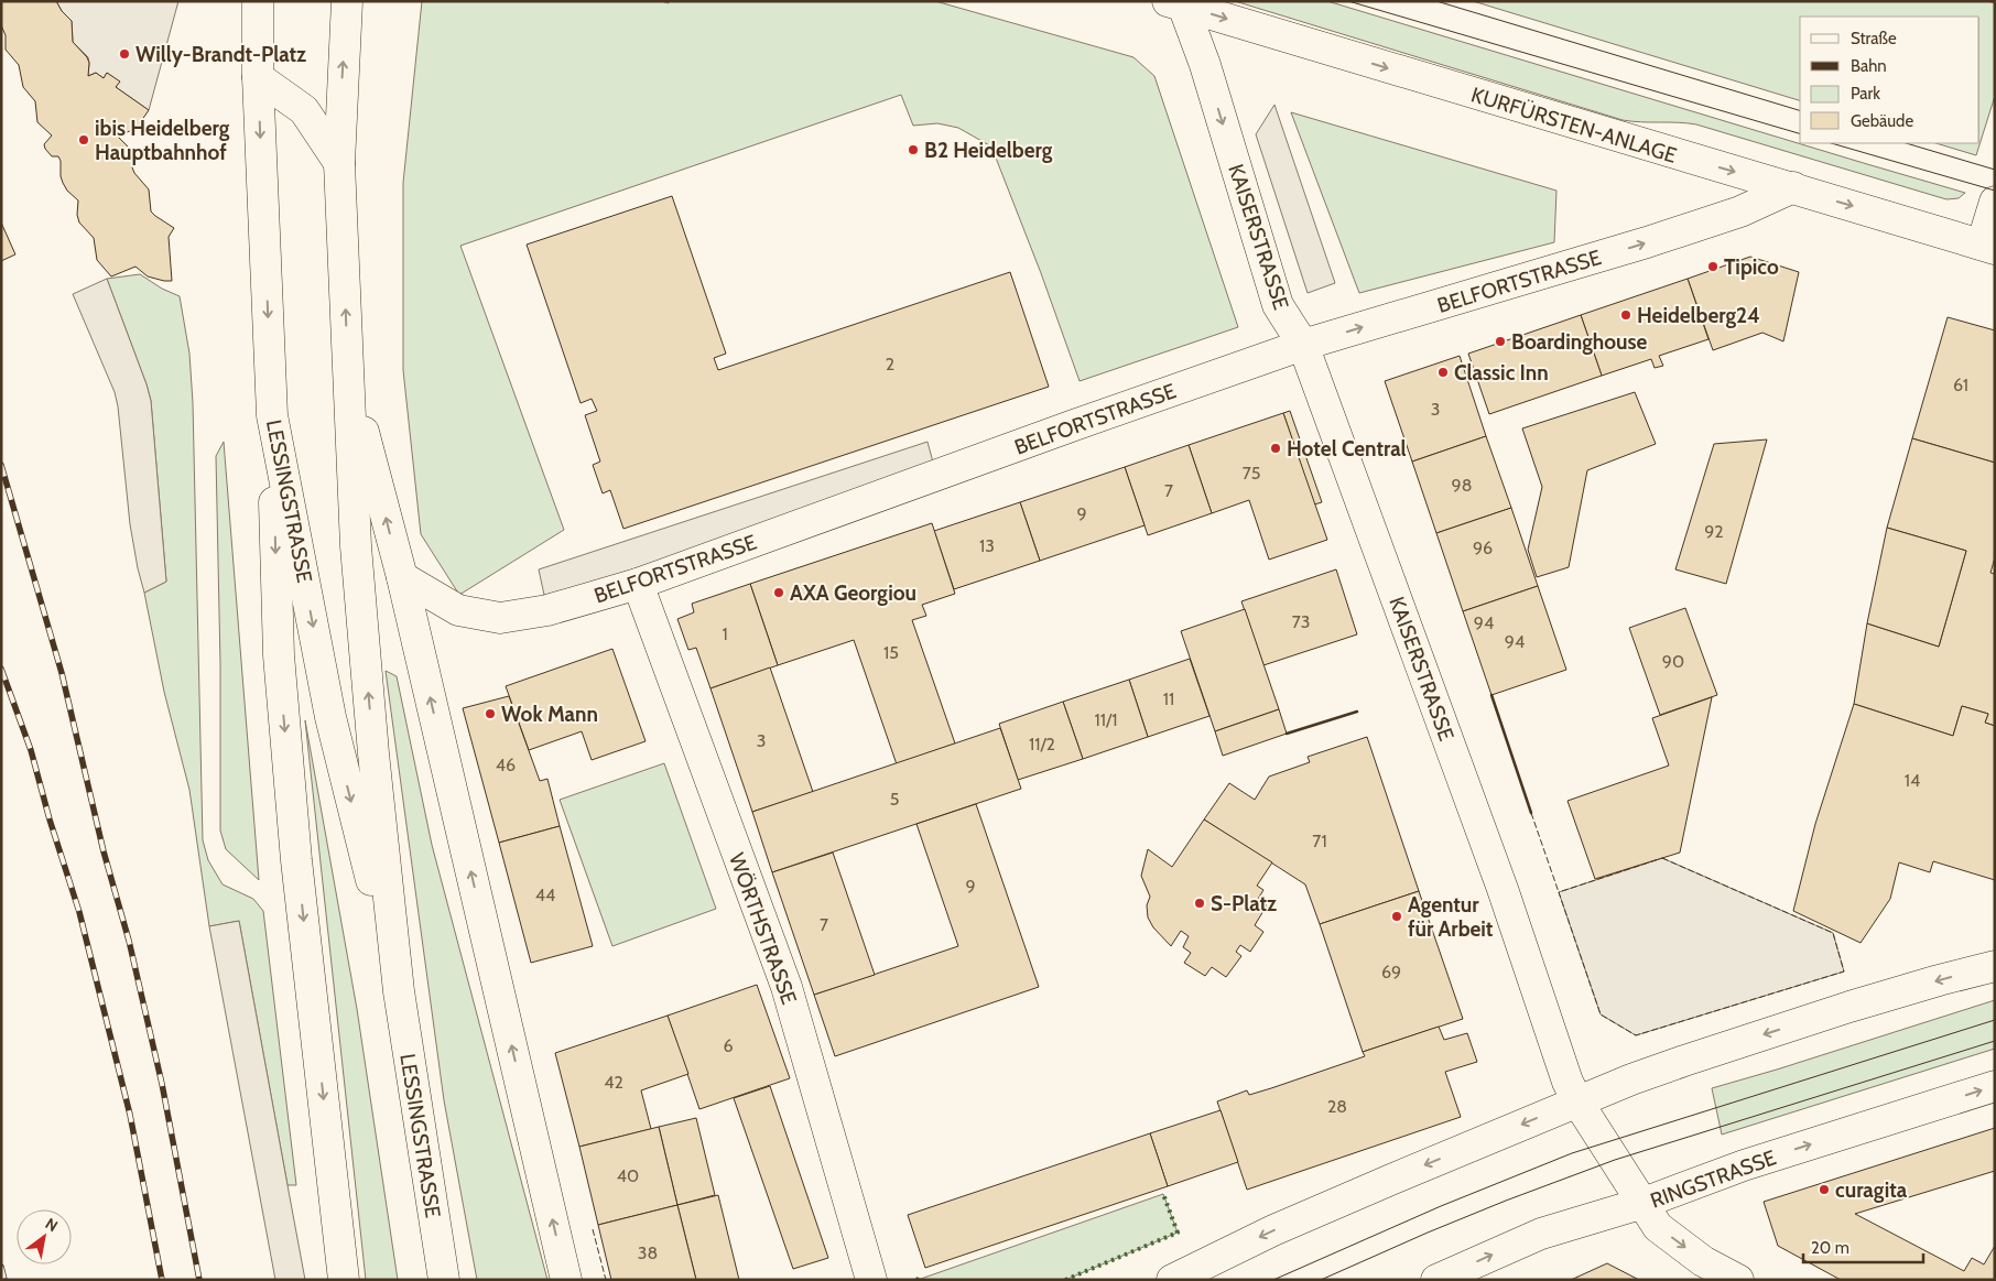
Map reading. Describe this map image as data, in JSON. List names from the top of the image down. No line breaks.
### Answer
{"streets":{"main road":["KURFÜRSTEN-ANLAGE","KAISERSTRASSE","BELFORTSTRASSE","LESSINGSTRASSE","WÖRTHSTRASSE","RINGSTRASSE"]},"crossings":[["KURFÜRSTEN-ANLAGE","KAISERSTRASSE"],["KURFÜRSTEN-ANLAGE","BELFORTSTRASSE"],["KAISERSTRASSE","BELFORTSTRASSE"],["KAISERSTRASSE","RINGSTRASSE"],["BELFORTSTRASSE","WÖRTHSTRASSE"]],"one_way":["KURFÜRSTEN-ANLAGE"],"places":["Willy-Brandt-Platz","ibis Heidelberg Hauptbahnhof","B2 Heidelberg","Tipico","Heidelberg24","Boardinghouse","Classic Inn","Hotel Central","AXA Georgiou","Wok Mann","S-Platz","Agentur für Arbeit","curagita"],"house_numbers":["2","61","3","75","98","7","9","92","13","96","73","94","1","94","15","90","11","11/1","3","11/2","46","14","5","71","9","44","7","69","6","42","28","40","38"],"legend":["Straße","Bahn","Park","Gebäude"],"scale_bar":"20 m","north":"top right"}
